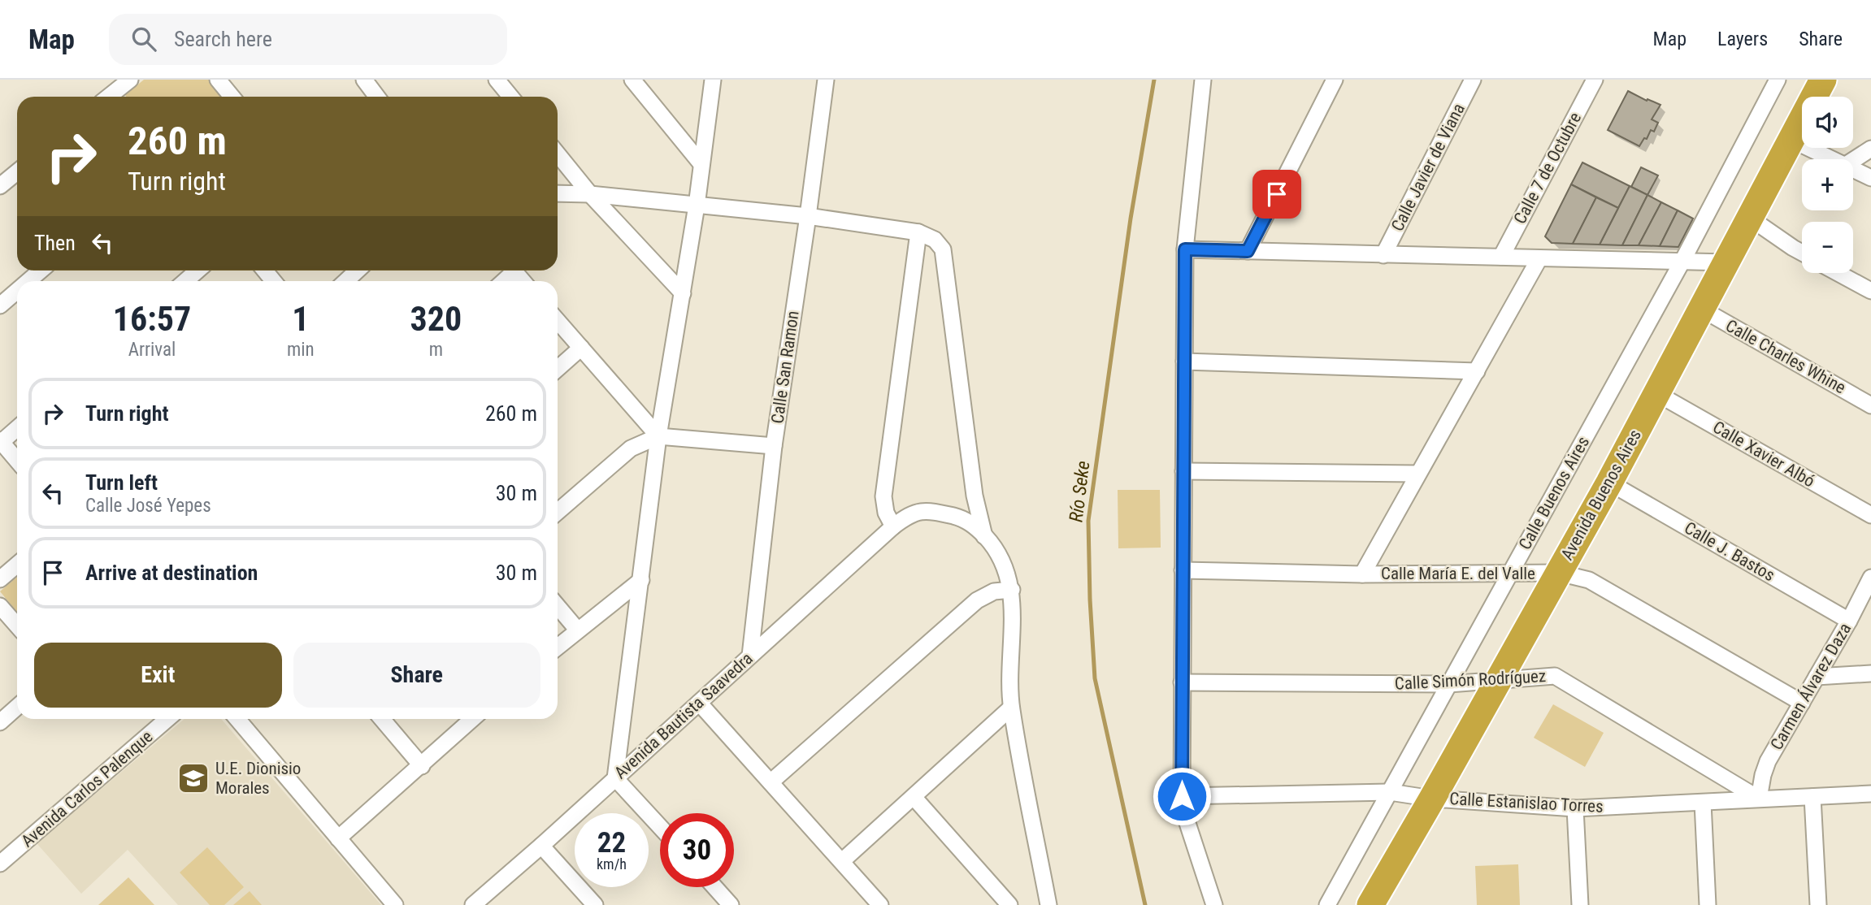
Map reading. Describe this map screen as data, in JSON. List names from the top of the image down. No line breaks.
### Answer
{"streets":{"highway":["Avenida Buenos Aires"],"street":["Calle Javier de Viana","Calle 7 de Octubre","Calle Charles Whine","Calle San Ramon","Calle Xavier Albó","Calle Buenos Aires","Calle J. Bastos","Calle María E. del Valle","Calle Simón Rodríguez","Carmen Álvarez Daza","Avenida Bautista Saavedra","Avenida Carlos Palenque","Calle Estanislao Torres"]},"crossings":[["Calle Charles Whine","Avenida Buenos Aires"],["Calle San Ramon","Avenida Bautista Saavedra"],["Calle Xavier Albó","Avenida Buenos Aires"],["Calle Buenos Aires","Calle María E. del Valle"],["Calle Buenos Aires","Calle Simón Rodríguez"],["Calle Buenos Aires","Calle Estanislao Torres"],["Avenida Buenos Aires","Calle J. Bastos"],["Avenida Buenos Aires","Calle María E. del Valle"],["Avenida Buenos Aires","Calle Simón Rodríguez"],["Avenida Buenos Aires","Calle Estanislao Torres"],["Calle J. Bastos","Carmen Álvarez Daza"],["Calle María E. del Valle","Carmen Álvarez Daza"],["Calle Simón Rodríguez","Carmen Álvarez Daza"],["Calle Simón Rodríguez","Calle Estanislao Torres"],["Carmen Álvarez Daza","Calle Estanislao Torres"]],"water":["Río Seke"],"places":{"school or university":["U.E. Dionisio Morales"]},"page":{"header":"Map","search":"Search here","nav":["Map","Layers","Share"],"map_buttons":["+","−"],"turn":["260 m","Turn right"],"then":"Then","eta":["16:57","Arrival","1","min","320","m"],"list":[{"name":"Turn right","value":"260 m"},{"name":"Turn left","note":"Calle José Yepes","value":"30 m"},{"name":"Arrive at destination","value":"30 m"}],"buttons":["Exit","Share"],"speed":"22 km/h","limit":"30"}}
